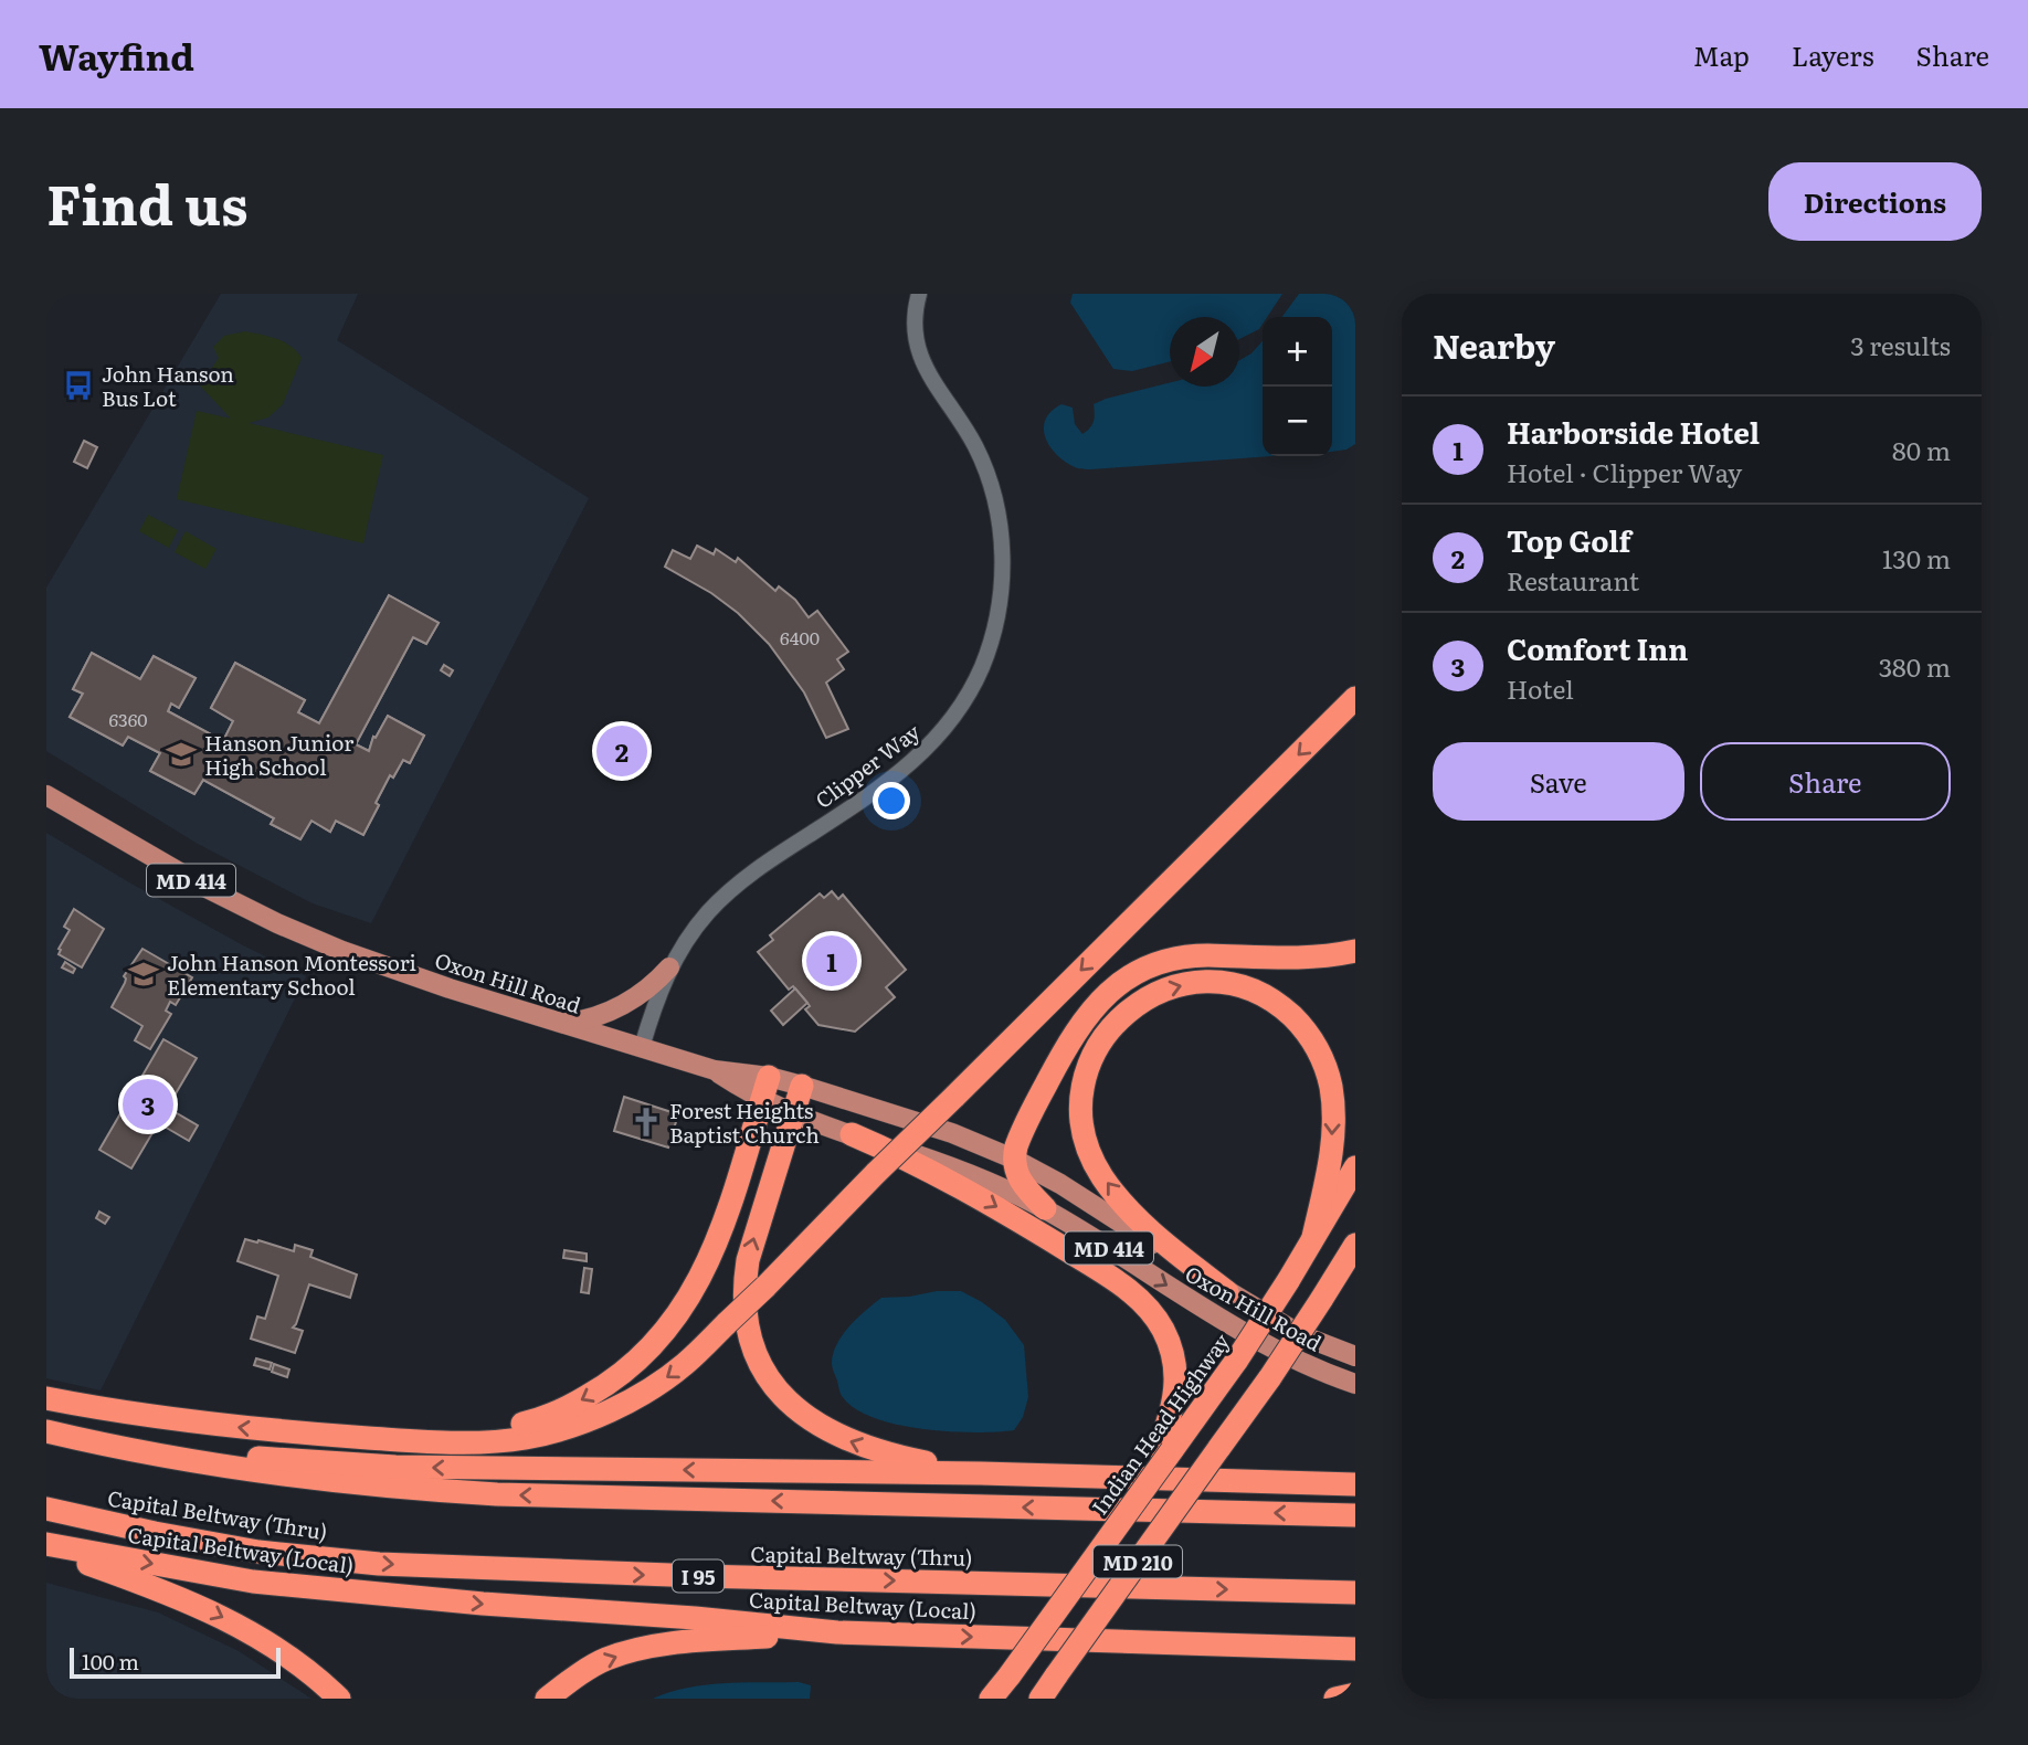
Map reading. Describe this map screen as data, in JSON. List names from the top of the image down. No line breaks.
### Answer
{"streets":{"highway":["Indian Head Highway","Capital Beltway (Thru)","Capital Beltway (Local)","MD 210","I 95"],"main road":["MD 414","Oxon Hill Road"],"street":["Clipper Way"]},"crossings":[["Clipper Way","Oxon Hill Road"]],"places":{"bus stop":["John Hanson Bus Lot"],"school or university":["Hanson Junior High School","John Hanson Montessori Elementary School"],"church":["Forest Heights Baptist Church"]},"house_numbers":["6400","6360"],"scale_bar":"100 m","north":"bottom left","page":{"header":"Wayfind","nav":["Map","Layers","Share"],"title":"Find us","buttons":["Directions",["Save","Share"]],"heading":["Nearby","3 results"],"map_buttons":["+","−"],"list":[{"mark":"1","name":"Harborside Hotel","note":"Hotel · Clipper Way","value":"80 m"},{"mark":"2","name":"Top Golf","note":"Restaurant","value":"130 m"},{"mark":"3","name":"Comfort Inn","note":"Hotel","value":"380 m"}],"pins":["2","1","3"],"scale":"100 m"}}
